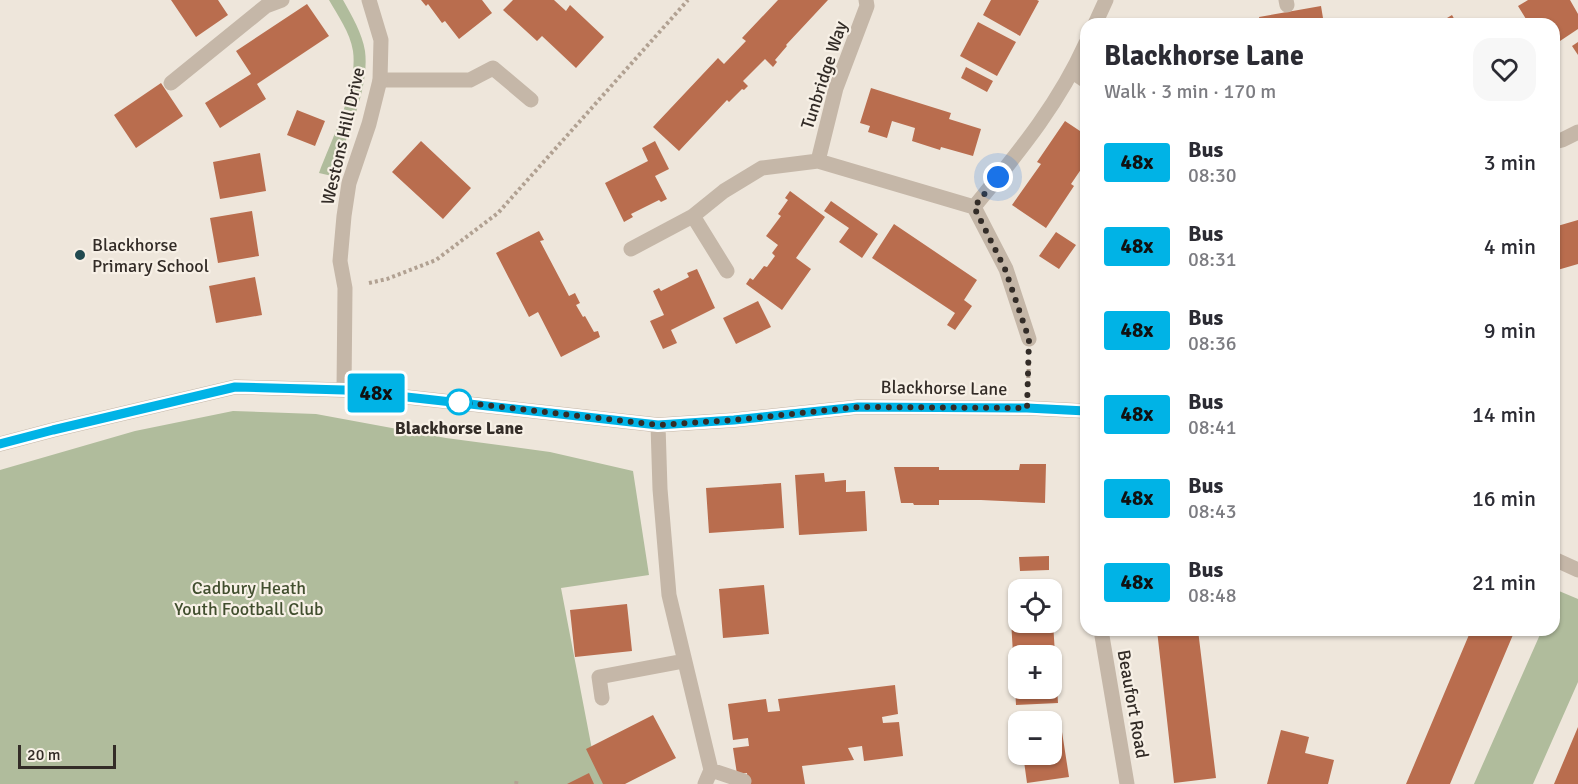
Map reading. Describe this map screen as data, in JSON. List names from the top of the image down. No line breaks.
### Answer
{"streets":{"street":["Tunbridge Way","Westons Hill Drive","Blackhorse Lane","Beaufort Road"]},"crossings":[["Westons Hill Drive","Blackhorse Lane"]],"parks":["Cadbury Heath Youth Football Club"],"places":["Blackhorse Primary School","Blackhorse Lane"],"lines":["bus line 48x"],"scale_bar":"20 m","page":{"on_map":"48x","heading":["Blackhorse Lane","Walk · 3 min · 170 m"],"list":[{"mark":"48x","name":"Bus","note":"08:30","value":"3 min"},{"mark":"48x","name":"Bus","note":"08:31","value":"4 min"},{"mark":"48x","name":"Bus","note":"08:36","value":"9 min"},{"mark":"48x","name":"Bus","note":"08:41","value":"14 min"},{"mark":"48x","name":"Bus","note":"08:43","value":"16 min"},{"mark":"48x","name":"Bus","note":"08:48","value":"21 min"}],"map_buttons":["+","−"],"scale":"20 m"}}
